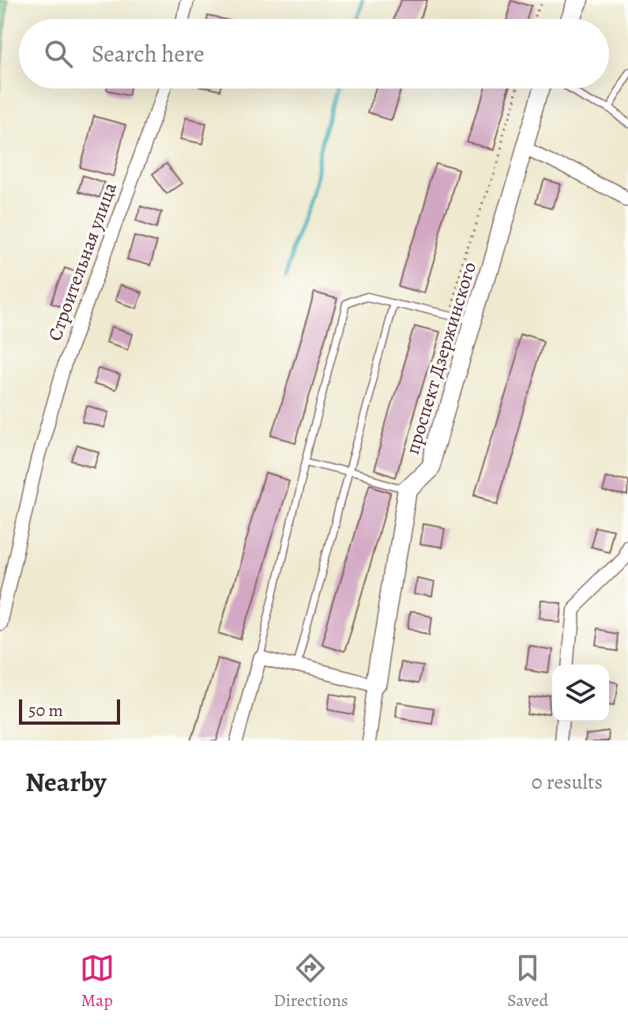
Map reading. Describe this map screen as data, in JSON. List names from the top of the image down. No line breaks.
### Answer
{"streets":{"street":["Строительная улица","проспект Дзержинского"]},"scale_bar":"50 m","page":{"search":"Search here","scale":"50 m","heading":["Nearby","0 results"],"nav":["Map","Directions","Saved"]}}
